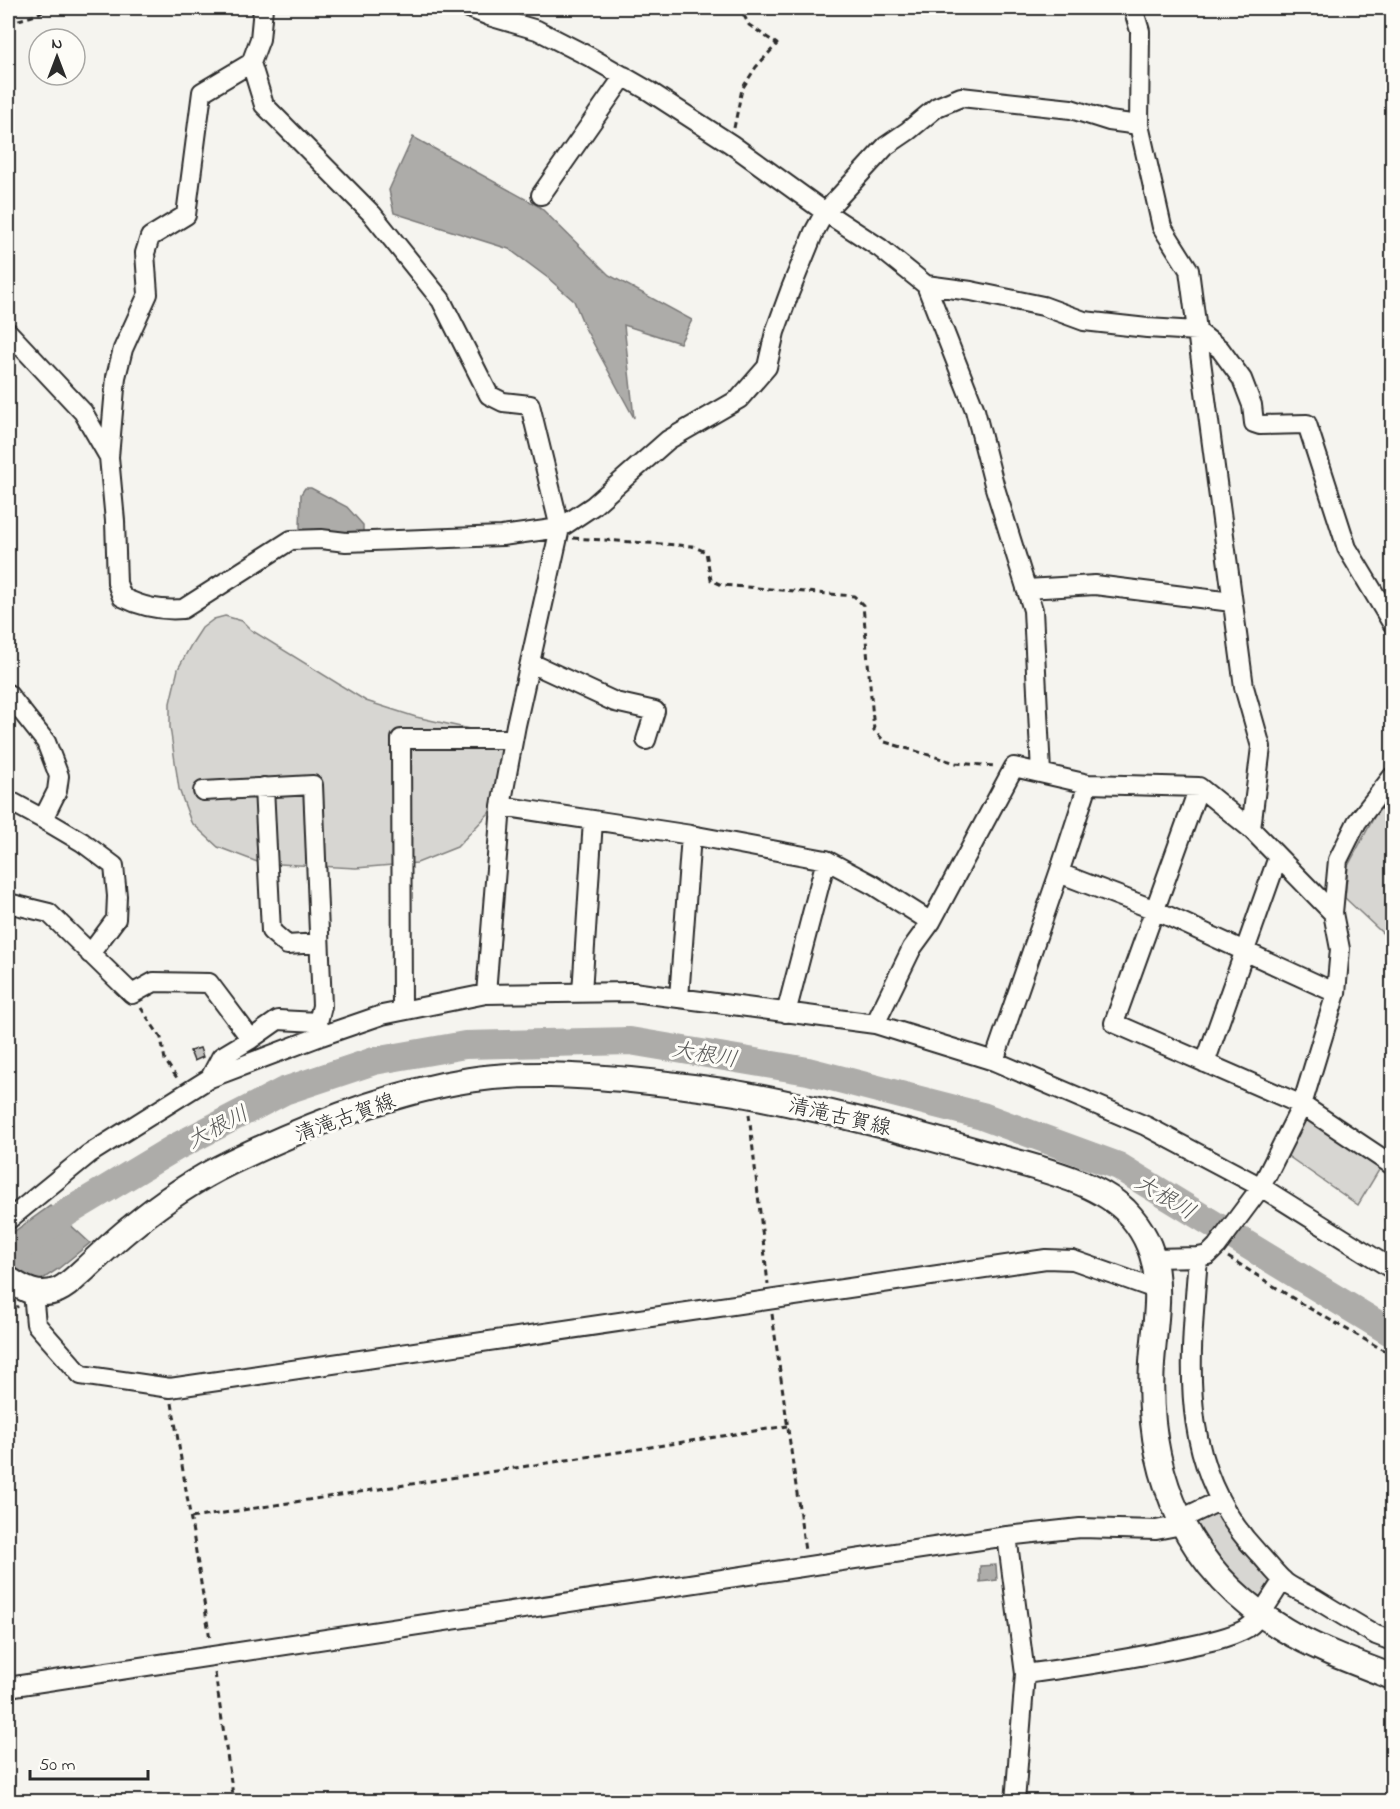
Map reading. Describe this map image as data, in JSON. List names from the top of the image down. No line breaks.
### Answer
{"streets":{"main road":["清滝古賀線"]},"water":["大根川"],"scale_bar":"50 m","north":"top"}
